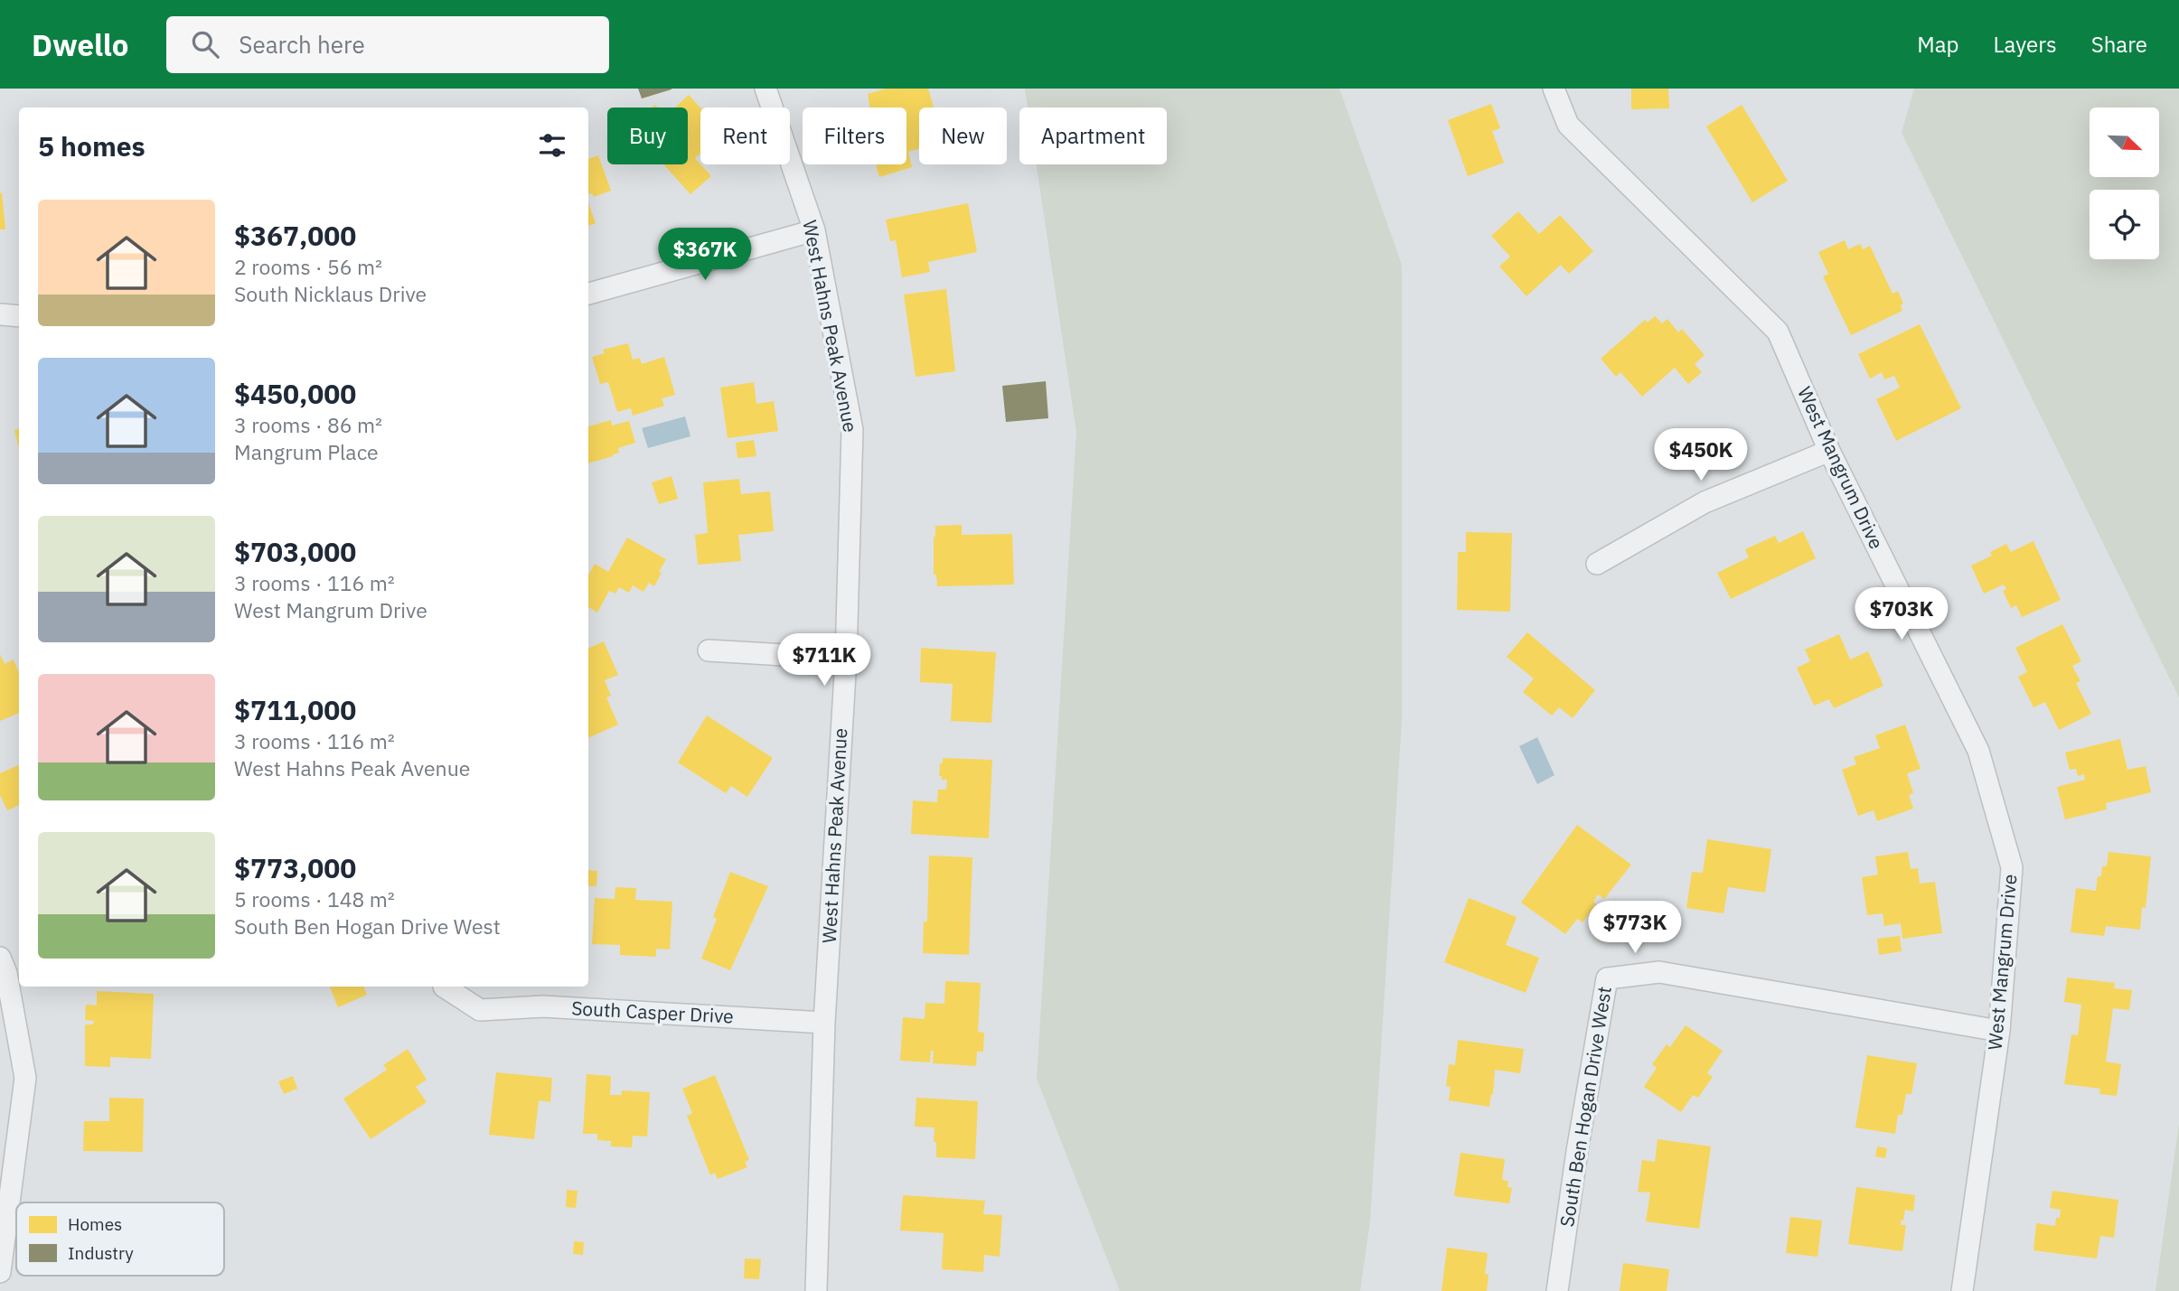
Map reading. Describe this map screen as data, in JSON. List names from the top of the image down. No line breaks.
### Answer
{"streets":{"street":["West Hahns Peak Avenue","West Mangrum Drive","South Casper Drive","South Ben Hogan Drive West"]},"crossings":[["West Hahns Peak Avenue","South Casper Drive"],["West Mangrum Drive","South Ben Hogan Drive West"]],"legend":["Homes","Industry"],"north":"bottom right","page":{"header":"Dwello","search":"Search here","nav":["Map","Layers","Share"],"chip":["Buy","Rent","Filters","New","Apartment"],"heading":"5 homes","list":[{"name":"$367,000","note":"2 rooms · 56 m² · South Nicklaus Drive"},{"name":"$450,000","note":"3 rooms · 86 m² · Mangrum Place"},{"name":"$703,000","note":"3 rooms · 116 m² · West Mangrum Drive"},{"name":"$711,000","note":"3 rooms · 116 m² · West Hahns Peak Avenue"},{"name":"$773,000","note":"5 rooms · 148 m² · South Ben Hogan Drive West"}],"price":["$367K","$450K","$703K","$711K","$773K"]}}
